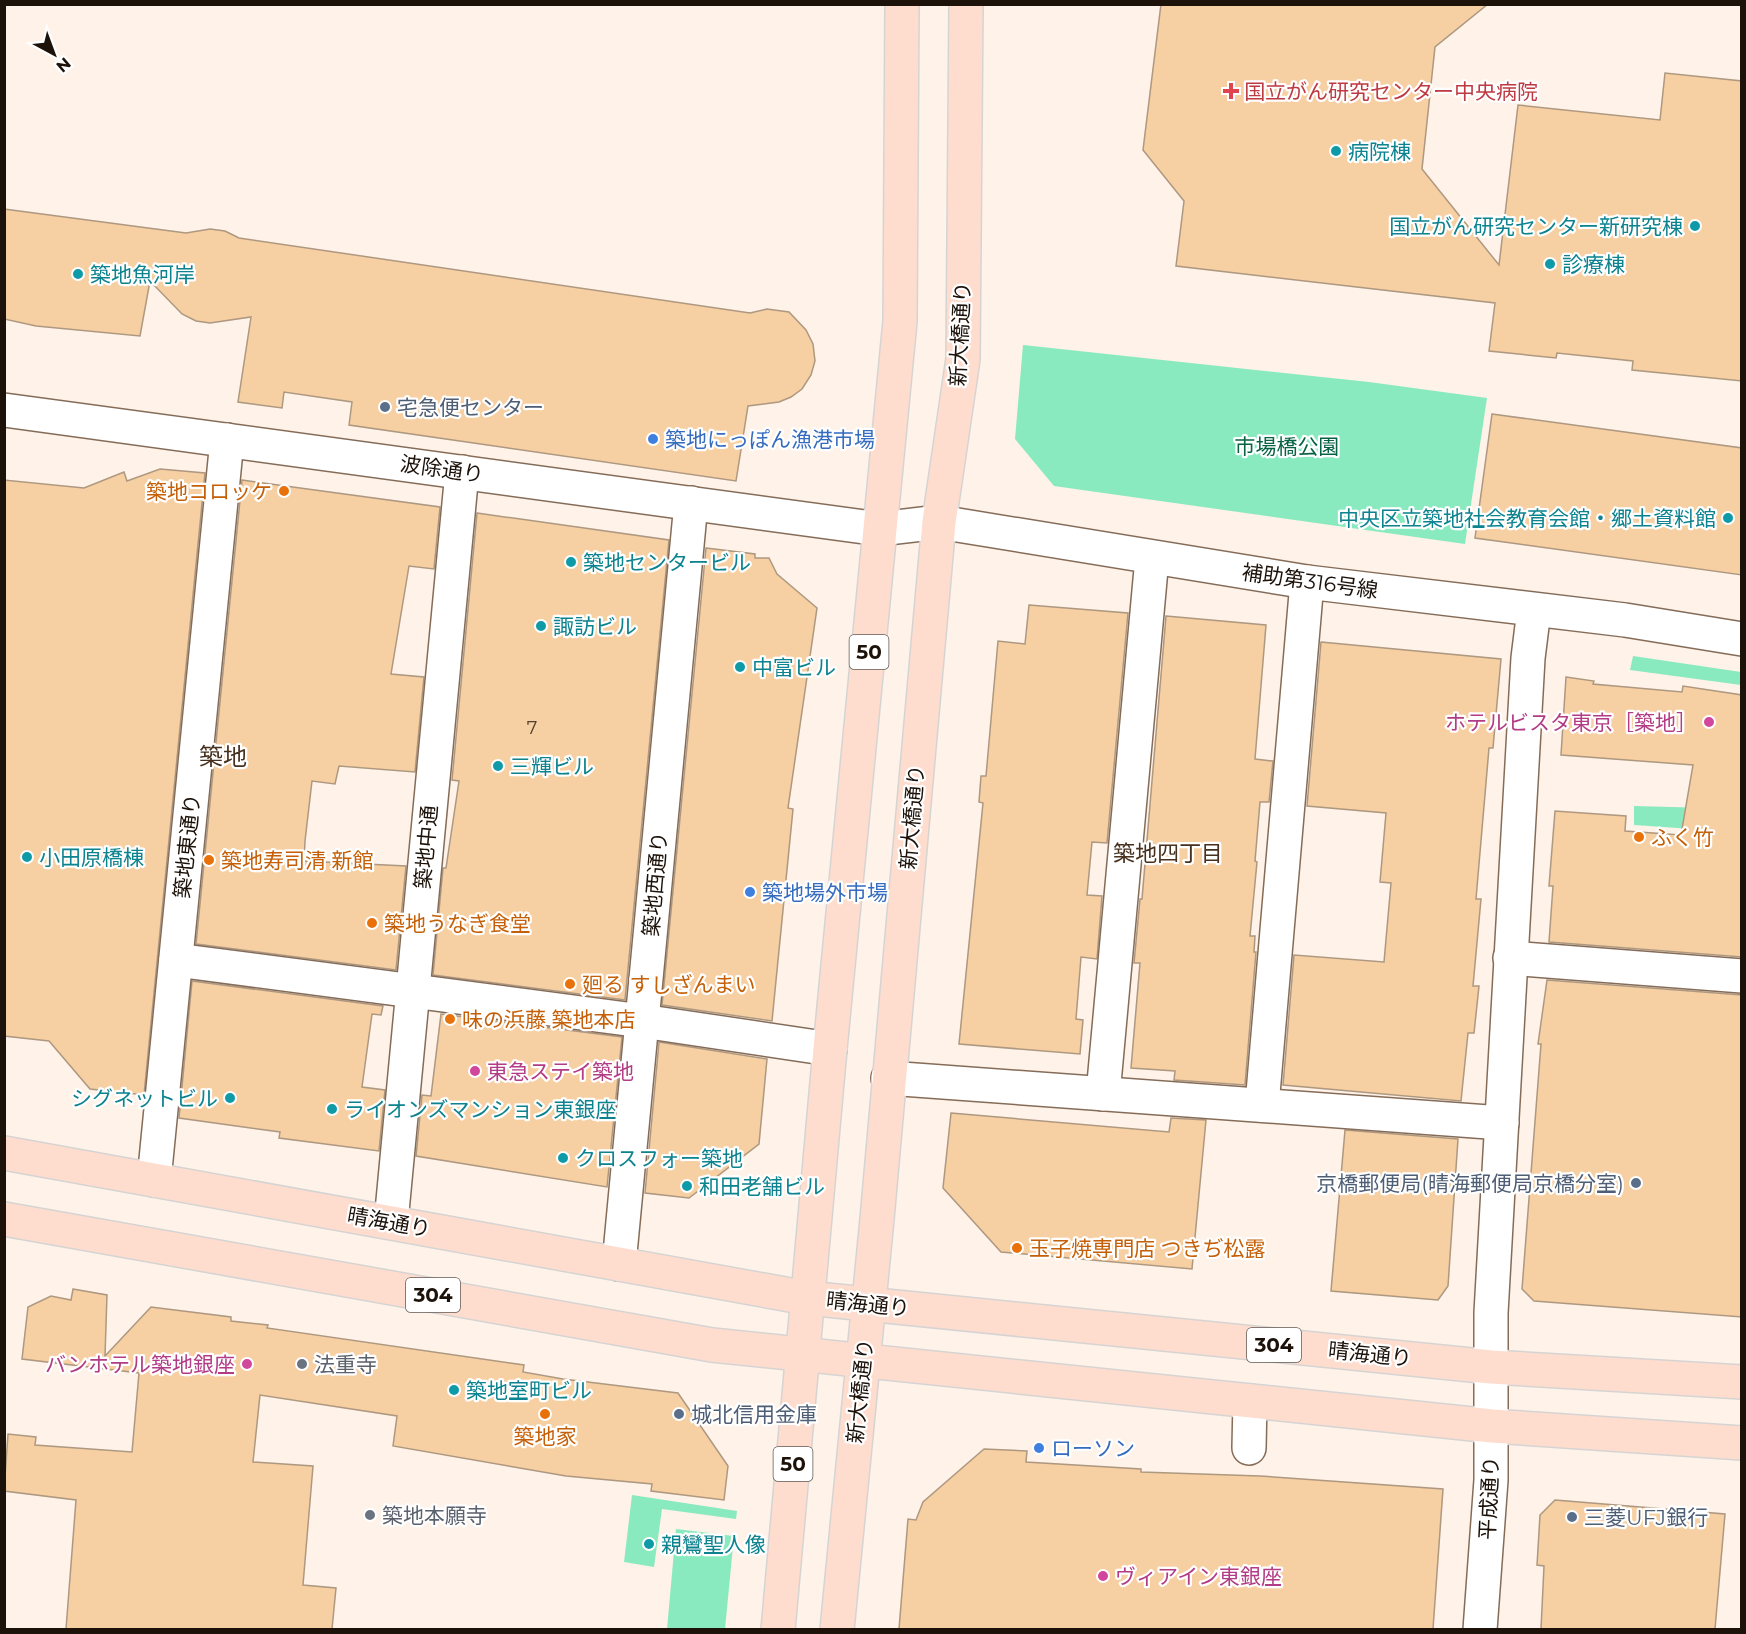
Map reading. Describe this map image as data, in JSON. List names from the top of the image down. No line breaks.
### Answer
{"streets":{"main road":["新大橋通り","50","晴海通り","304"],"street":["波除通り","補助第316号線","築地東通り","築地中通","築地西通り","平成通り"]},"crossings":[["新大橋通り","補助第316号線"],["新大橋通り","晴海通り"],["新大橋通り","304"],["波除通り","補助第316号線"],["波除通り","50"],["波除通り","築地東通り"],["波除通り","築地中通"],["波除通り","築地西通り"],["補助第316号線","50"],["補助第316号線","平成通り"],["50","晴海通り"],["50","304"],["築地東通り","晴海通り"],["築地中通","晴海通り"],["築地西通り","晴海通り"],["晴海通り","平成通り"],["304","平成通り"]],"districts":["築地","築地四丁目"],"parks":["市場橋公園"],"places":{"health":["国立がん研究センター中央病院"],"other":["病院棟","国立がん研究センター新研究棟","診療棟","築地魚河岸","宅急便センター","築地にっぽん漁港市場","築地コロッケ","中央区立築地社会教育会館・郷土資料館","築地センタービル","諏訪ビル","中富ビル","ホテルビスタ東京［築地］","三輝ビル","ふく竹","小田原橋棟","築地寿司清 新館","築地場外市場","築地うなぎ食堂","廻る すしざんまい","味の浜藤 築地本店","東急ステイ築地","シグネットビル","ライオンズマンション東銀座","クロスフォー築地","京橋郵便局(晴海郵便局京橋分室)","和田老舗ビル","玉子焼専門店 つきぢ松露","バンホテル築地銀座","法重寺","築地室町ビル","築地家","城北信用金庫","ローソン","築地本願寺","三菱UFJ銀行","親鸞聖人像","ヴィアイン東銀座"]},"house_numbers":["7"],"north":"bottom right"}
